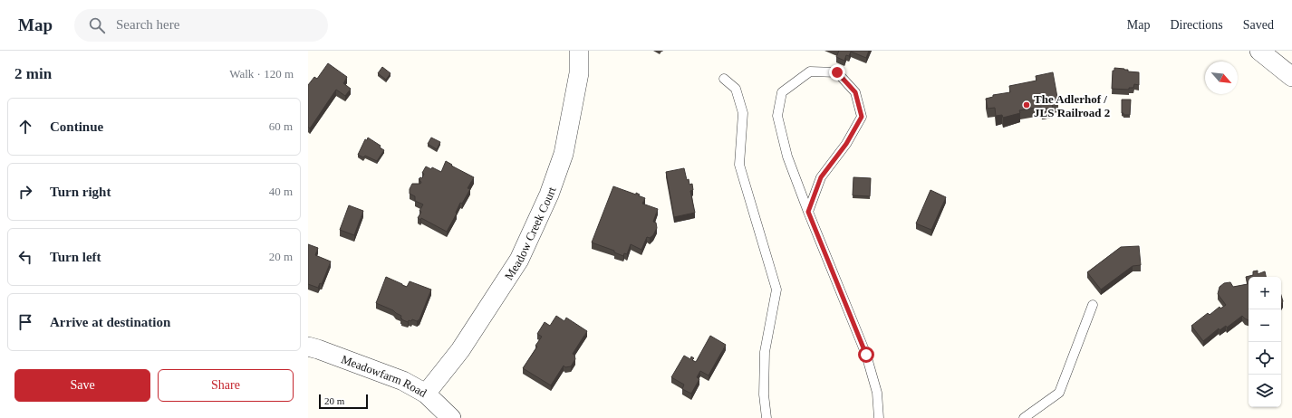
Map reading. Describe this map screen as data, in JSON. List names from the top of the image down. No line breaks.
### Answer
{"streets":{"street":["Meadow Creek Court","Meadowfarm Road"]},"crossings":[["Meadow Creek Court","Meadowfarm Road"]],"places":["The Adlerhof / JLS Railroad 2"],"scale_bar":"20 m","north":"bottom right","page":{"header":"Map","search":"Search here","nav":["Map","Directions","Saved"],"heading":["2 min","Walk · 120 m"],"list":[["Continue","60 m"],["Turn right","40 m"],["Turn left","20 m"],"Arrive at destination"],"map_buttons":["+","−"],"buttons":["Save","Share"],"scale":"20 m"}}
